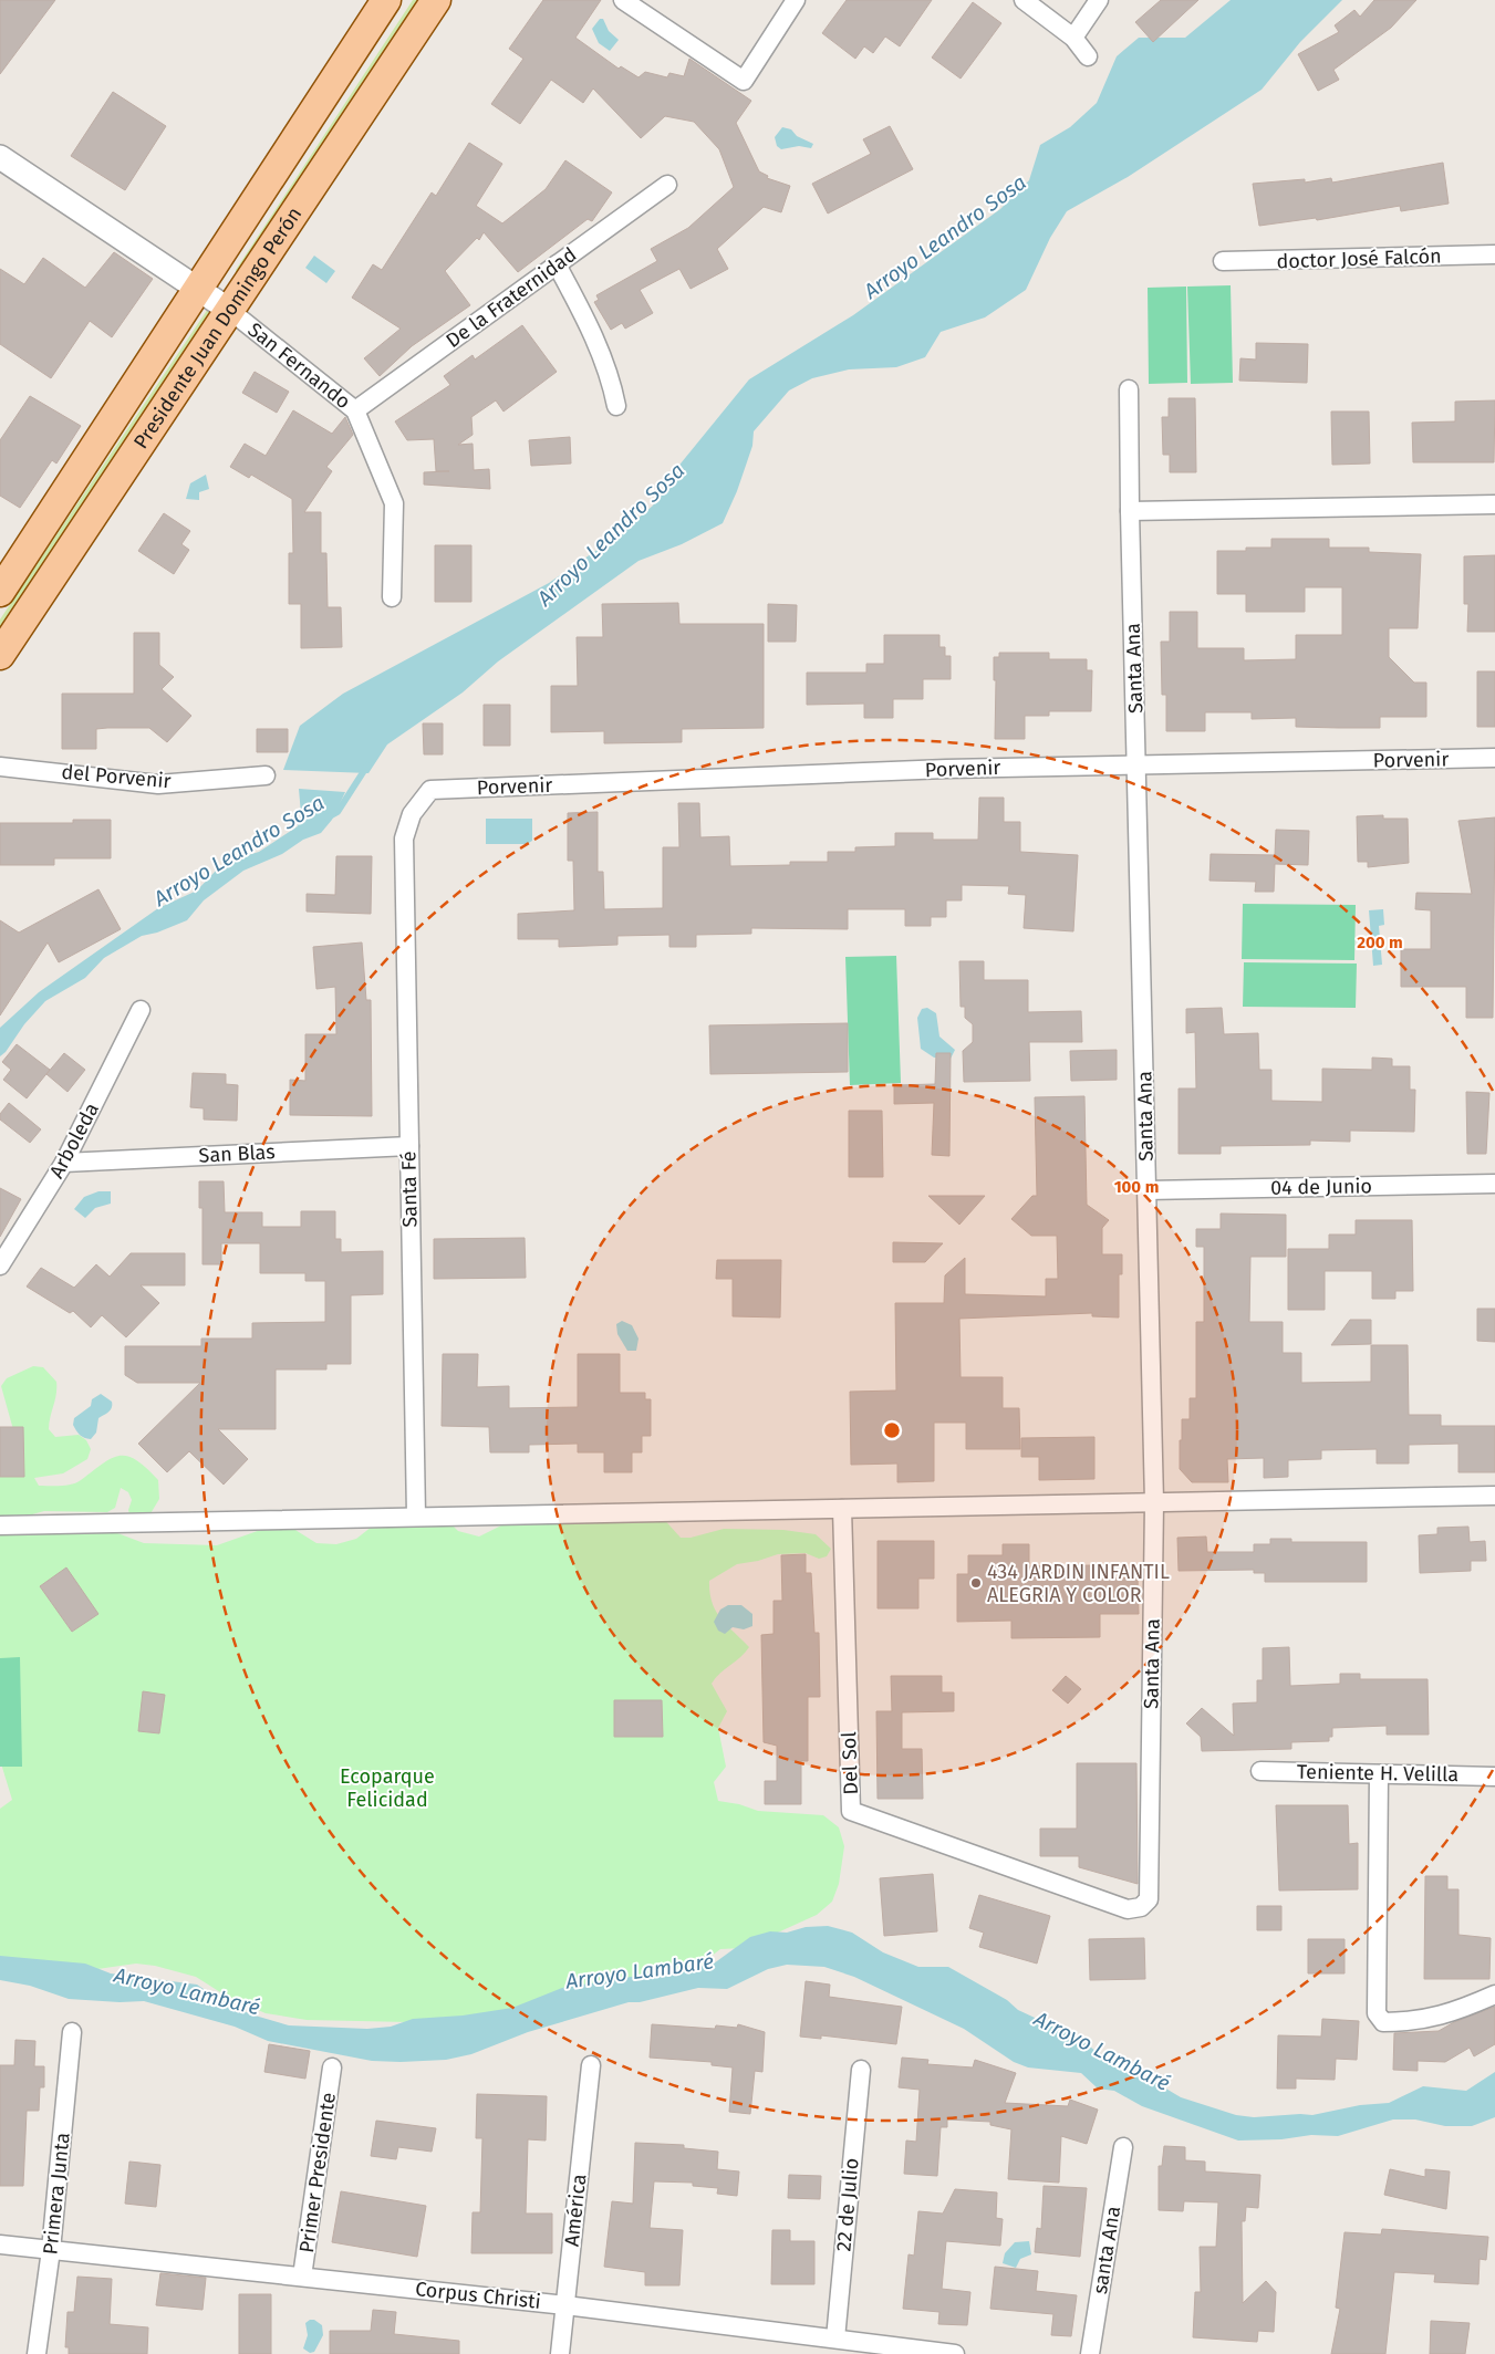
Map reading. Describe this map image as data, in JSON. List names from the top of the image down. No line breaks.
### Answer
{"streets":{"main road":["Presidente Juan Domingo Perón"],"street":["doctor José Falcón","De la Fraternidad","San Fernando","Santa Ana","Porvenir","del Porvenir","Arboleda","San Blas","04 de Junio","Santa Fé","Del Sol","Teniente H. Velilla","Primer Presidente","Primera Junta","22 de Julio","América","santa Ana","Corpus Christi"]},"crossings":[["De la Fraternidad","San Fernando"],["Presidente Juan Domingo Perón","San Fernando"],["Santa Ana","Porvenir"],["Santa Ana","04 de Junio"],["Santa Ana","Del Sol"],["Porvenir","Santa Fé"],["Arboleda","San Blas"],["San Blas","Santa Fé"],["Primer Presidente","Corpus Christi"],["Primera Junta","Corpus Christi"],["22 de Julio","Corpus Christi"],["América","Corpus Christi"]],"water":["Arroyo Leandro Sosa","Arroyo Lambaré"],"parks":["Ecoparque Felicidad"],"places":["434 JARDIN INFANTIL ALEGRIA Y COLOR"],"rings":["200 m","100 m"]}
